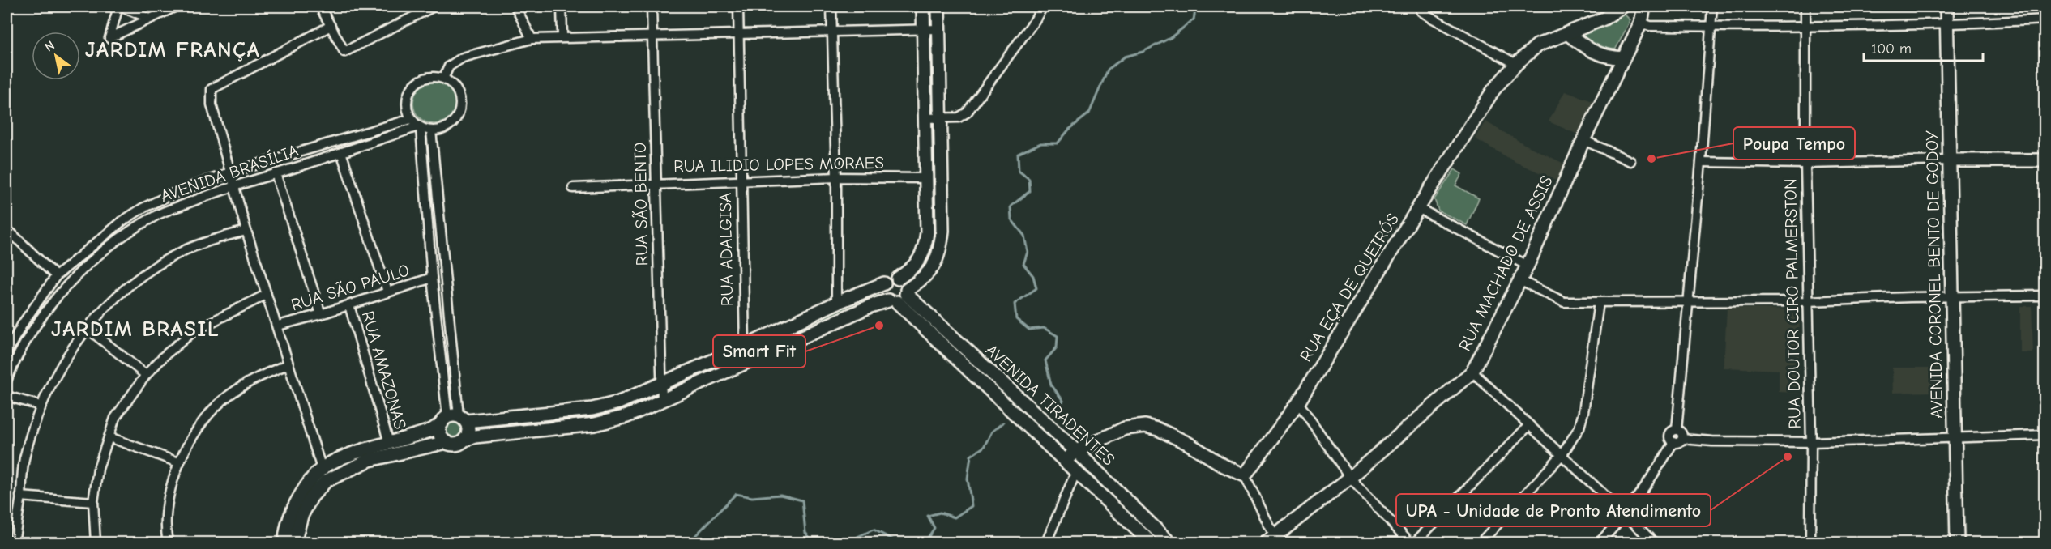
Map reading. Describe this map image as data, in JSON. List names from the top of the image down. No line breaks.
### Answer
{"streets":{"main road":["RUA MACHADO DE ASSIS","AVENIDA CORONEL BENTO DE GODOY","RUA EÇA DE QUEIRÓS","AVENIDA TIRADENTES"],"street":["RUA ILIDIO LOPES MORAES","AVENIDA BRASÍLIA","RUA SÃO BENTO","RUA ADALGISA","RUA SÃO PAULO","RUA DOUTOR CIRO PALMERSTON","RUA AMAZONAS"]},"crossings":[["RUA ILIDIO LOPES MORAES","RUA SÃO BENTO"],["RUA ILIDIO LOPES MORAES","RUA ADALGISA"],["RUA SÃO PAULO","RUA AMAZONAS"]],"districts":["JARDIM FRANÇA","JARDIM BRASIL"],"places":["Poupa Tempo","Smart Fit","UPA - Unidade de Pronto Atendimento"],"scale_bar":"100 m","north":"top left"}
